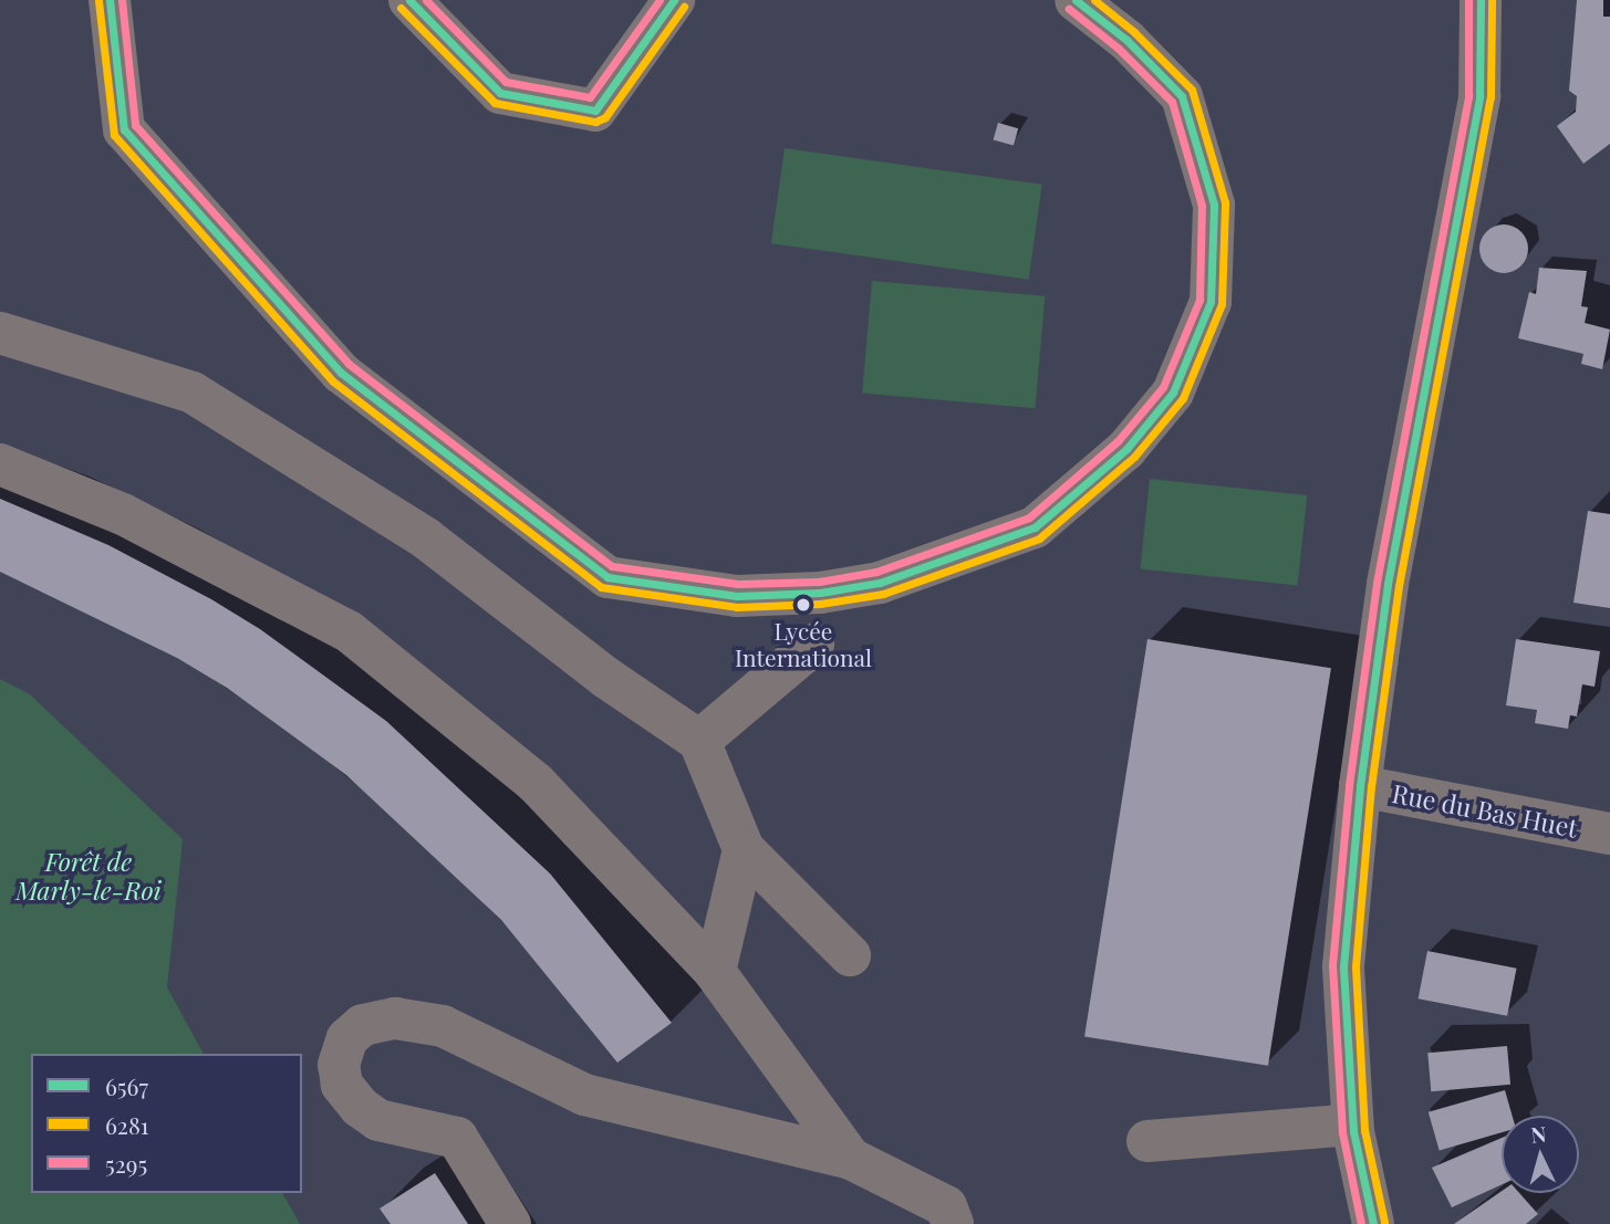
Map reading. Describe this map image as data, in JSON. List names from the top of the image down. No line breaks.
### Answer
{"streets":{"street":["Rue du Bas Huet"]},"parks":["Forêt de Marly-le-Roi"],"places":["Lycée International"],"lines":["transit line 6567","transit line 6281","transit line 5295"],"legend":["6567","6281","5295"],"north":"top"}
